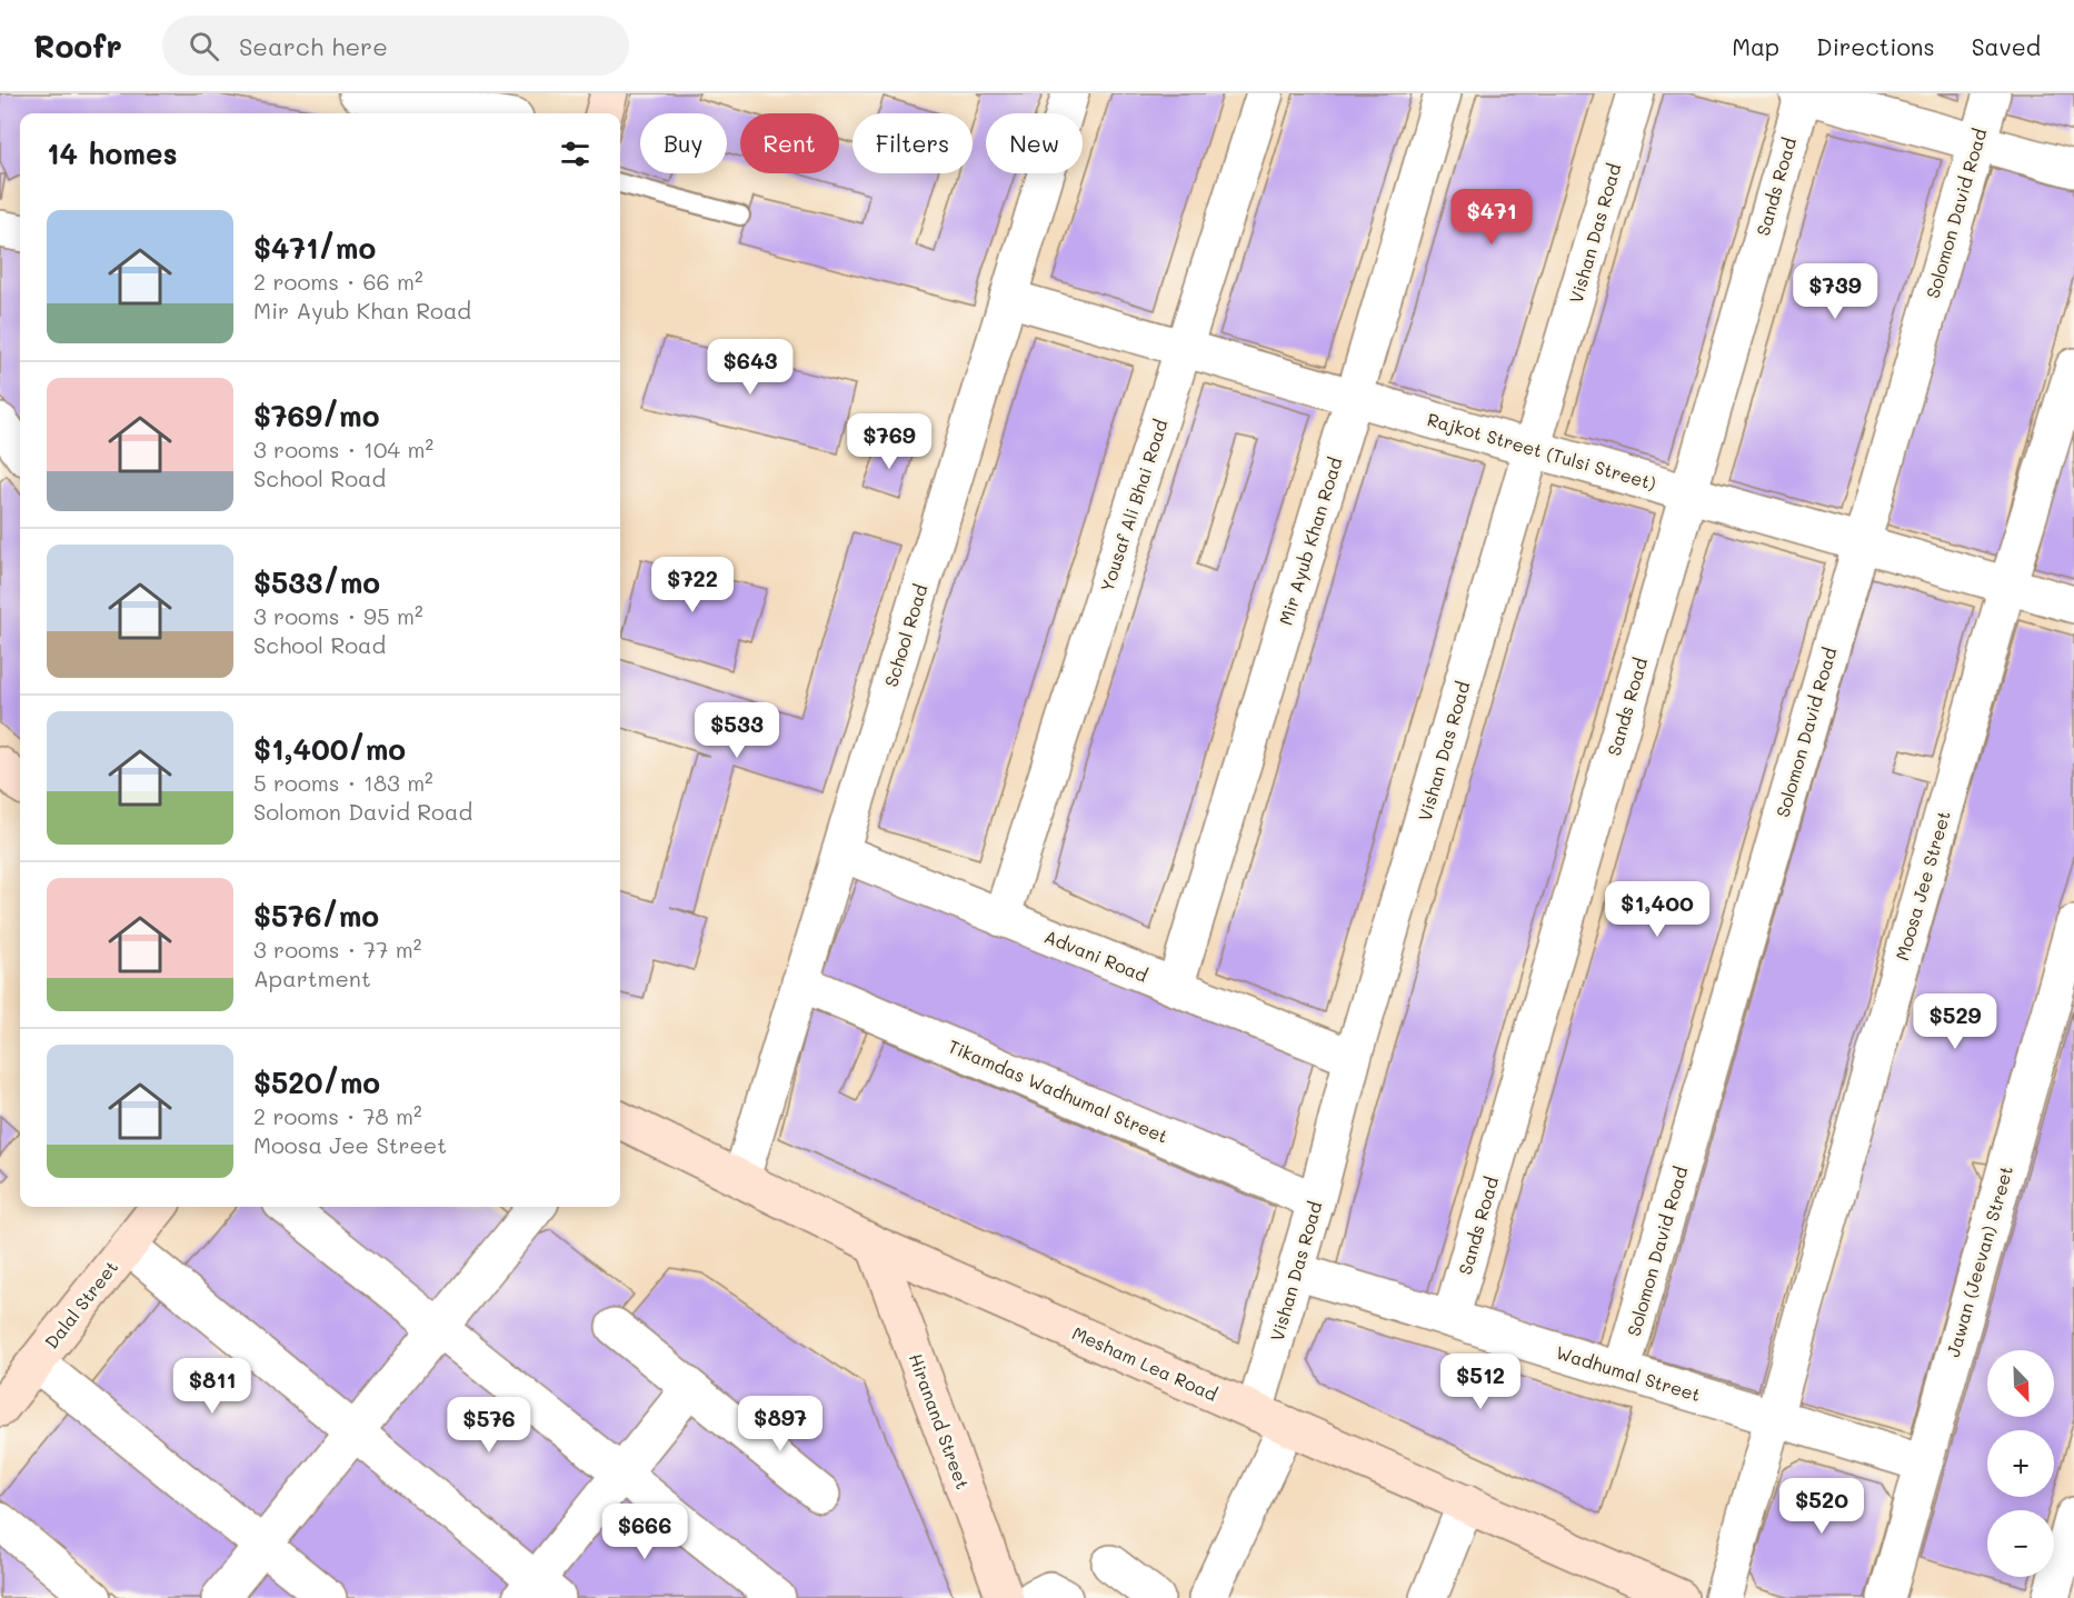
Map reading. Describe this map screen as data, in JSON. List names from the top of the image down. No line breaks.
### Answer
{"streets":{"street":["Sands Road","Solomon David Road","Vishan Das Road","Rajkot Street (Tulsi Street)","Yousaf Ali Bhai Road","Mir Ayub Khan Road","School Road","Moosa Jee Street","Advani Road","Tikamdas Wadhumal Street","Jawan (Jeevan) Street","Dalal Street","Mesham Lea Road","Wadhumal Street","Hiranand Street"]},"crossings":[["Sands Road","Rajkot Street (Tulsi Street)"],["Sands Road","Wadhumal Street"],["Solomon David Road","Rajkot Street (Tulsi Street)"],["Solomon David Road","Wadhumal Street"],["Vishan Das Road","Rajkot Street (Tulsi Street)"],["Vishan Das Road","Advani Road"],["Vishan Das Road","Tikamdas Wadhumal Street"],["Vishan Das Road","Mesham Lea Road"],["Vishan Das Road","Wadhumal Street"],["Rajkot Street (Tulsi Street)","Yousaf Ali Bhai Road"],["Rajkot Street (Tulsi Street)","Mir Ayub Khan Road"],["Rajkot Street (Tulsi Street)","School Road"],["Rajkot Street (Tulsi Street)","Moosa Jee Street"],["Yousaf Ali Bhai Road","Advani Road"],["Mir Ayub Khan Road","Advani Road"],["School Road","Advani Road"],["School Road","Tikamdas Wadhumal Street"],["School Road","Mesham Lea Road"],["Moosa Jee Street","Wadhumal Street"],["Jawan (Jeevan) Street","Wadhumal Street"],["Mesham Lea Road","Hiranand Street"]],"north":"bottom right","page":{"header":"Roofr","search":"Search here","nav":["Map","Directions","Saved"],"chip":["Buy","Rent","Filters","New"],"heading":"14 homes","price":["$471","$739","$643","$769","$722","$533","$1,400","$529","$512","$811","$897","$576","$520","$666"],"list":[{"name":"$471/mo","note":"2 rooms · 66 m² · Mir Ayub Khan Road"},{"name":"$769/mo","note":"3 rooms · 104 m² · School Road"},{"name":"$533/mo","note":"3 rooms · 95 m² · School Road"},{"name":"$1,400/mo","note":"5 rooms · 183 m² · Solomon David Road"},{"name":"$576/mo","note":"3 rooms · 77 m² · Apartment"},{"name":"$520/mo","note":"2 rooms · 78 m² · Moosa Jee Street"}],"map_buttons":["+","−"]}}
